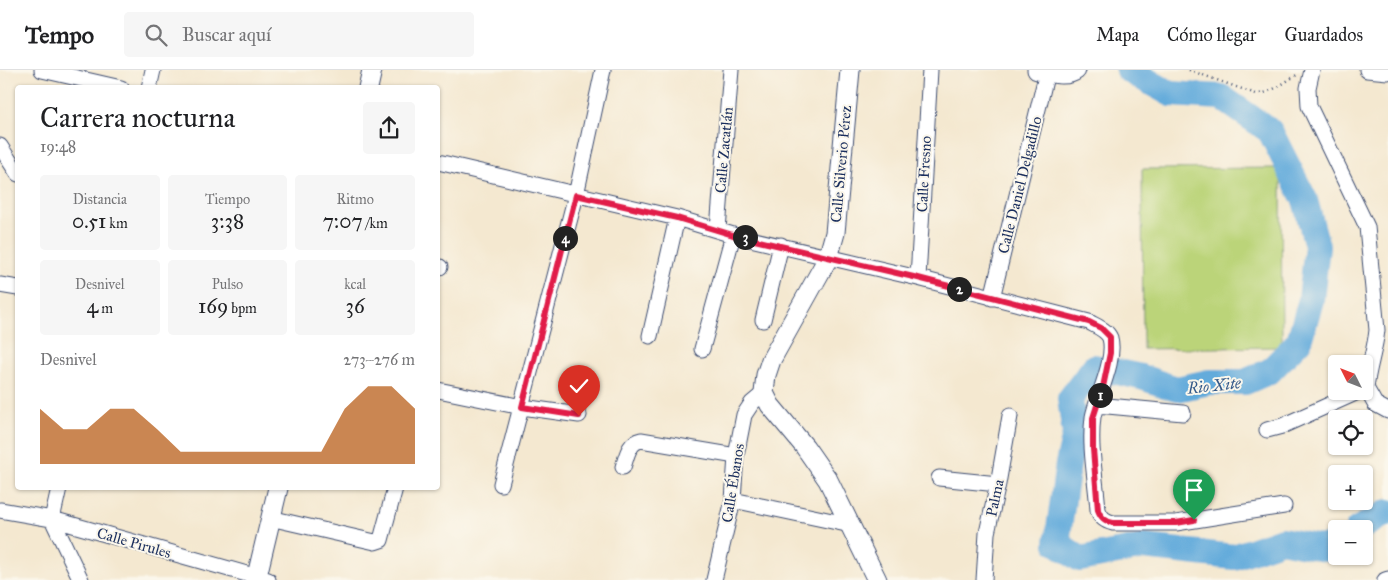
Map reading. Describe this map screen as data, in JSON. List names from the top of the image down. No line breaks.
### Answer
{"streets":{"street":["Calle Zacatlán","Calle Silverio Pérez","Calle Fresno","Calle Daniel Delgadillo","Calle Ébanos","Palma","Calle Pirules"]},"crossings":[["Calle Silverio Pérez","Calle Ébanos"]],"water":["Rio Xite"],"north":"top left","page":{"header":"Tempo","search":"Buscar aquí","nav":["Mapa","Cómo llegar","Guardados"],"heading":["Carrera nocturna","19:48"],"stats":[["Distancia","0.51 km"],["Tiempo","3:38"],["Ritmo","7:07 /km"],["Desnivel","4 m"],["Pulso","169 bpm"],["kcal","36"]],"pins":["3","4","2","1"],"chart":["Desnivel","273–276 m"],"map_buttons":["+","−"]}}
